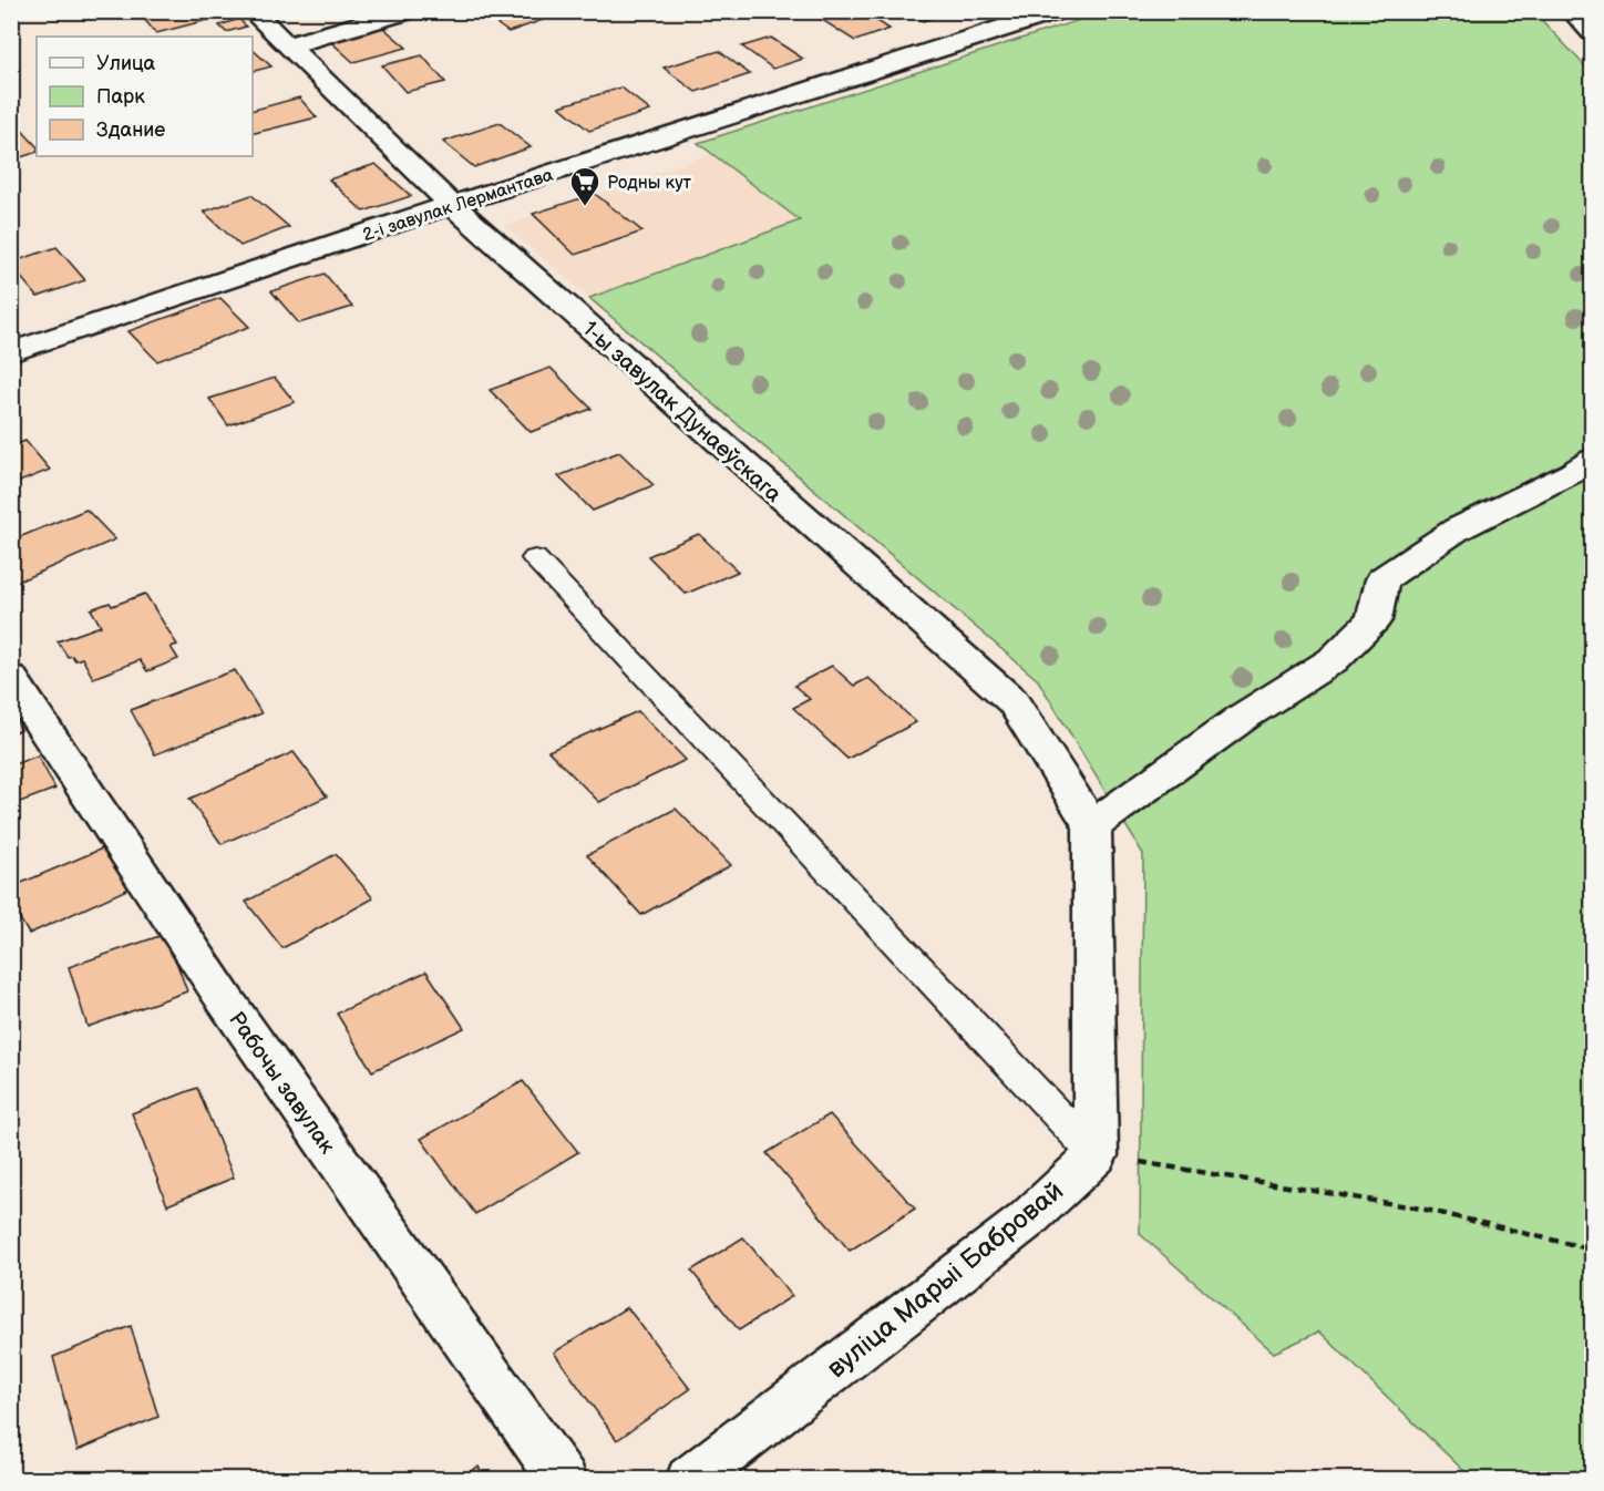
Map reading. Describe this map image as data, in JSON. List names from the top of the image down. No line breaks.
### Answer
{"streets":{"street":["2-і завулак Лермантава","1-ы завулак Дунаеўскага","Рабочы завулак","вуліца Марыі Бабровай"]},"crossings":[["2-і завулак Лермантава","1-ы завулак Дунаеўскага"]],"places":{"supermarket":["Родны кут"]},"legend":["Улица","Парк","Здание"]}
